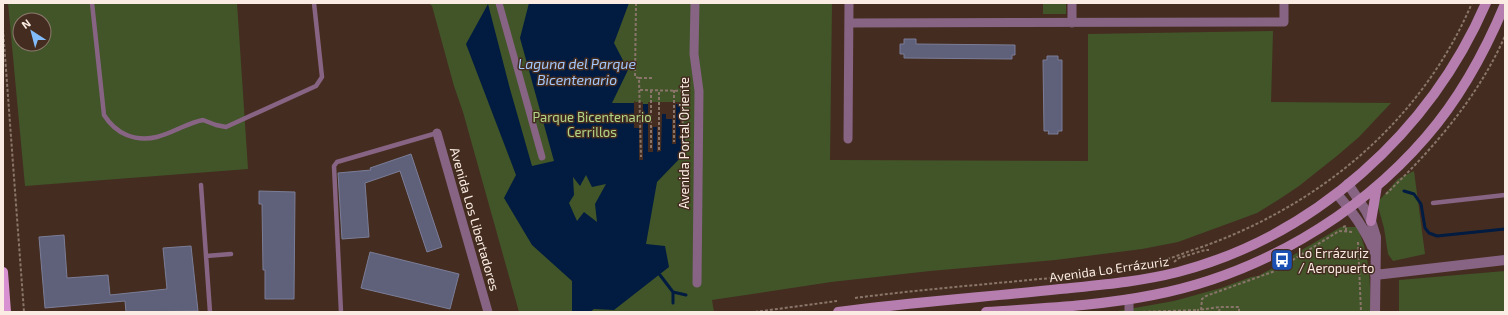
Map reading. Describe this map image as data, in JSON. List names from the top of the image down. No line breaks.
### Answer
{"streets":{"main road":["Avenida Lo Errázuriz"],"street":["Avenida Portal Oriente","Avenida Los Libertadores"]},"water":["Laguna del Parque Bicentenario"],"parks":["Parque Bicentenario Cerrillos"],"places":{"bus stop":["Lo Errázuriz / Aeropuerto"]},"north":"top left"}
